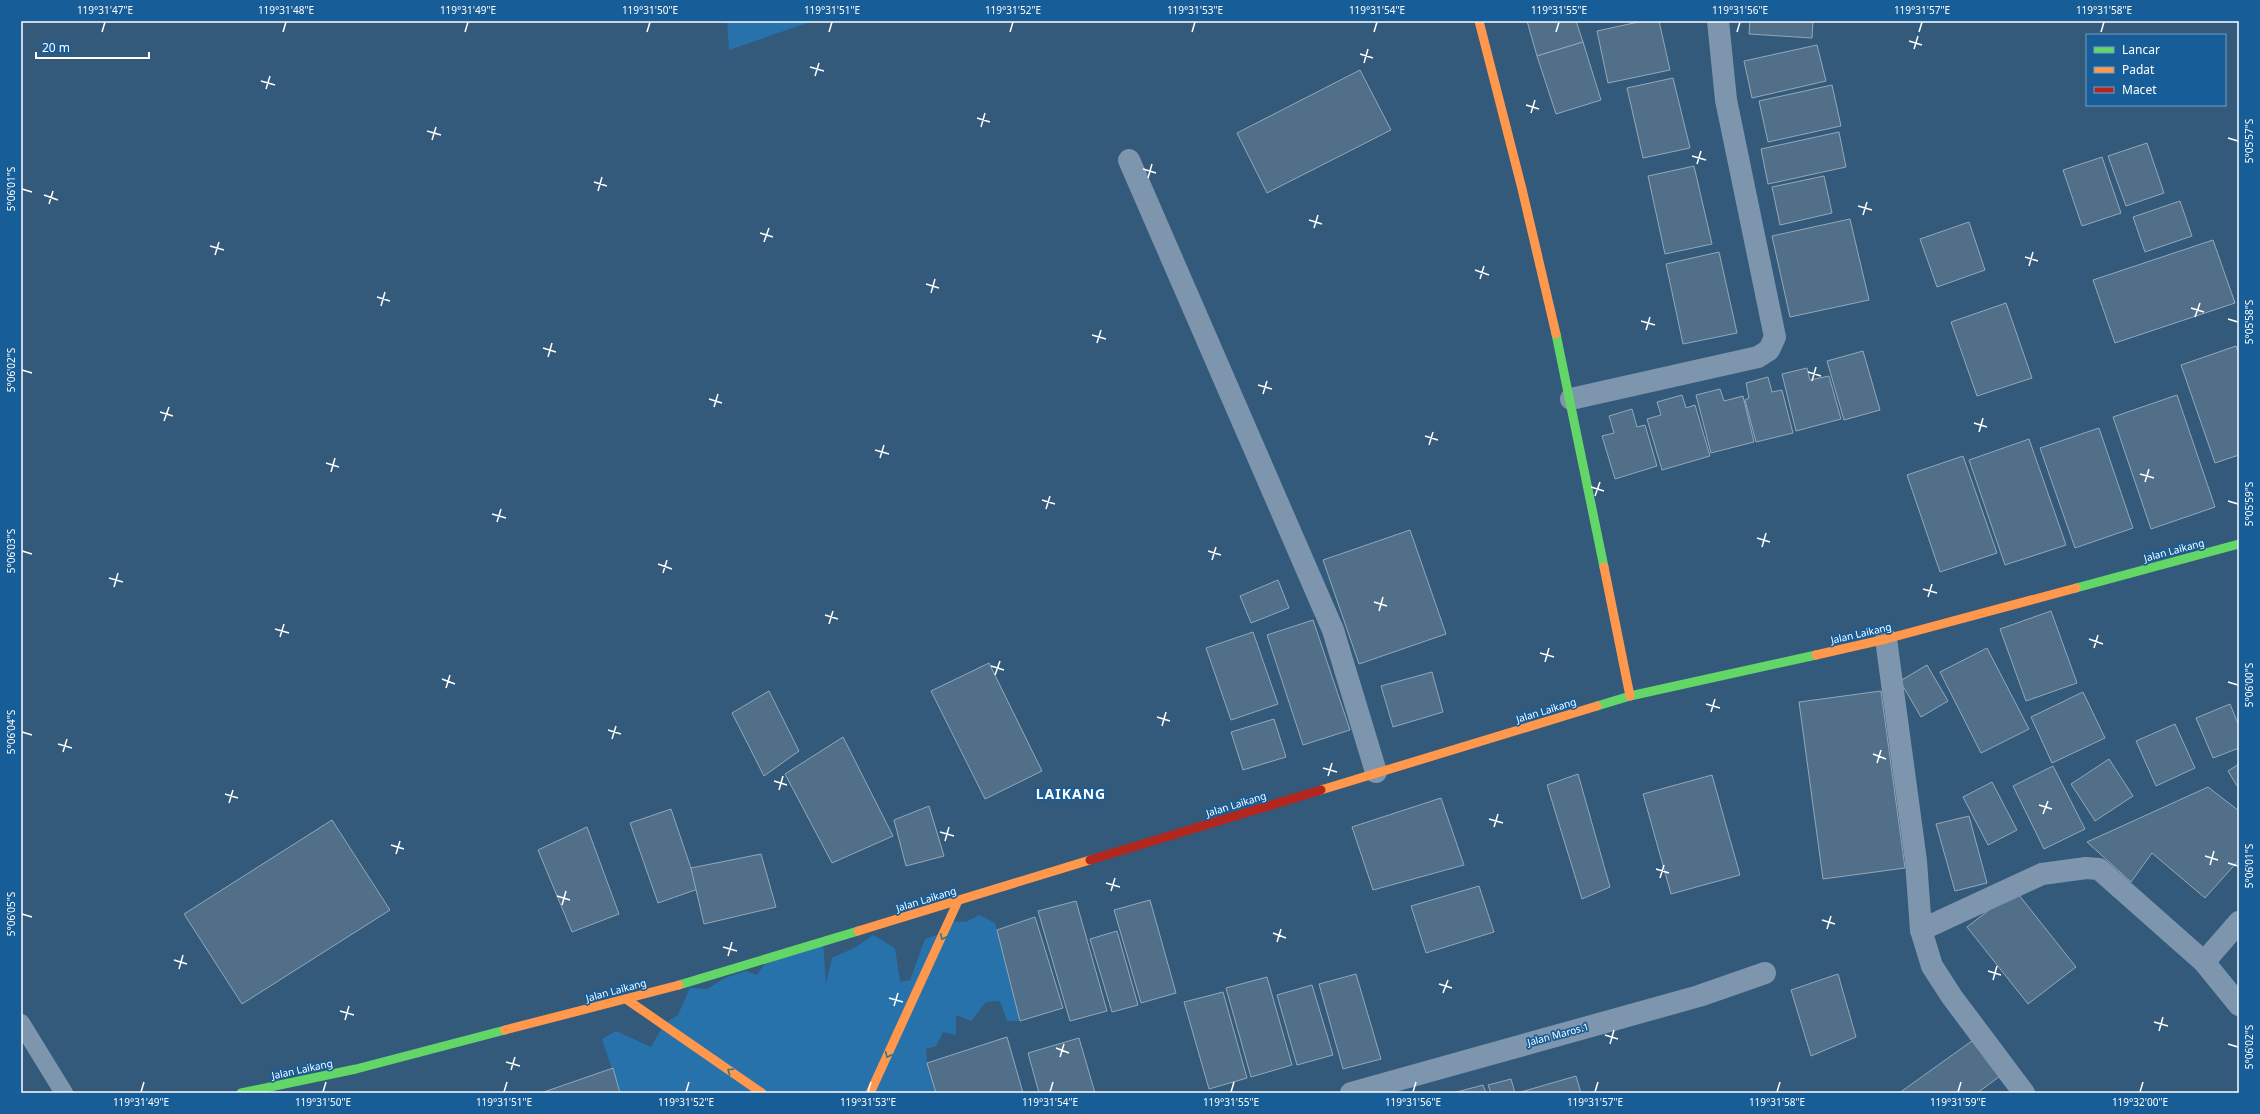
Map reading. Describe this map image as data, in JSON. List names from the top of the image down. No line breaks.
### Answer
{"streets":{"main road":["Jalan Laikang"],"street":["Jalan Maros.1"]},"districts":["LAIKANG"],"legend":["Lancar","Padat","Macet"],"scale_bar":"20 m","coordinates":["119°31'47\"E","119°31'48\"E","119°31'49\"E","119°31'50\"E","119°31'51\"E","119°31'52\"E","119°31'53\"E","119°31'54\"E","119°31'55\"E","119°31'56\"E","119°31'57\"E","119°31'58\"E","5°05'57\"S","5°06'01\"S","5°05'58\"S","5°06'02\"S","5°05'59\"S","5°06'03\"S","5°06'00\"S","5°06'04\"S","5°06'05\"S","119°31'59\"E","119°32'00\"E"]}
